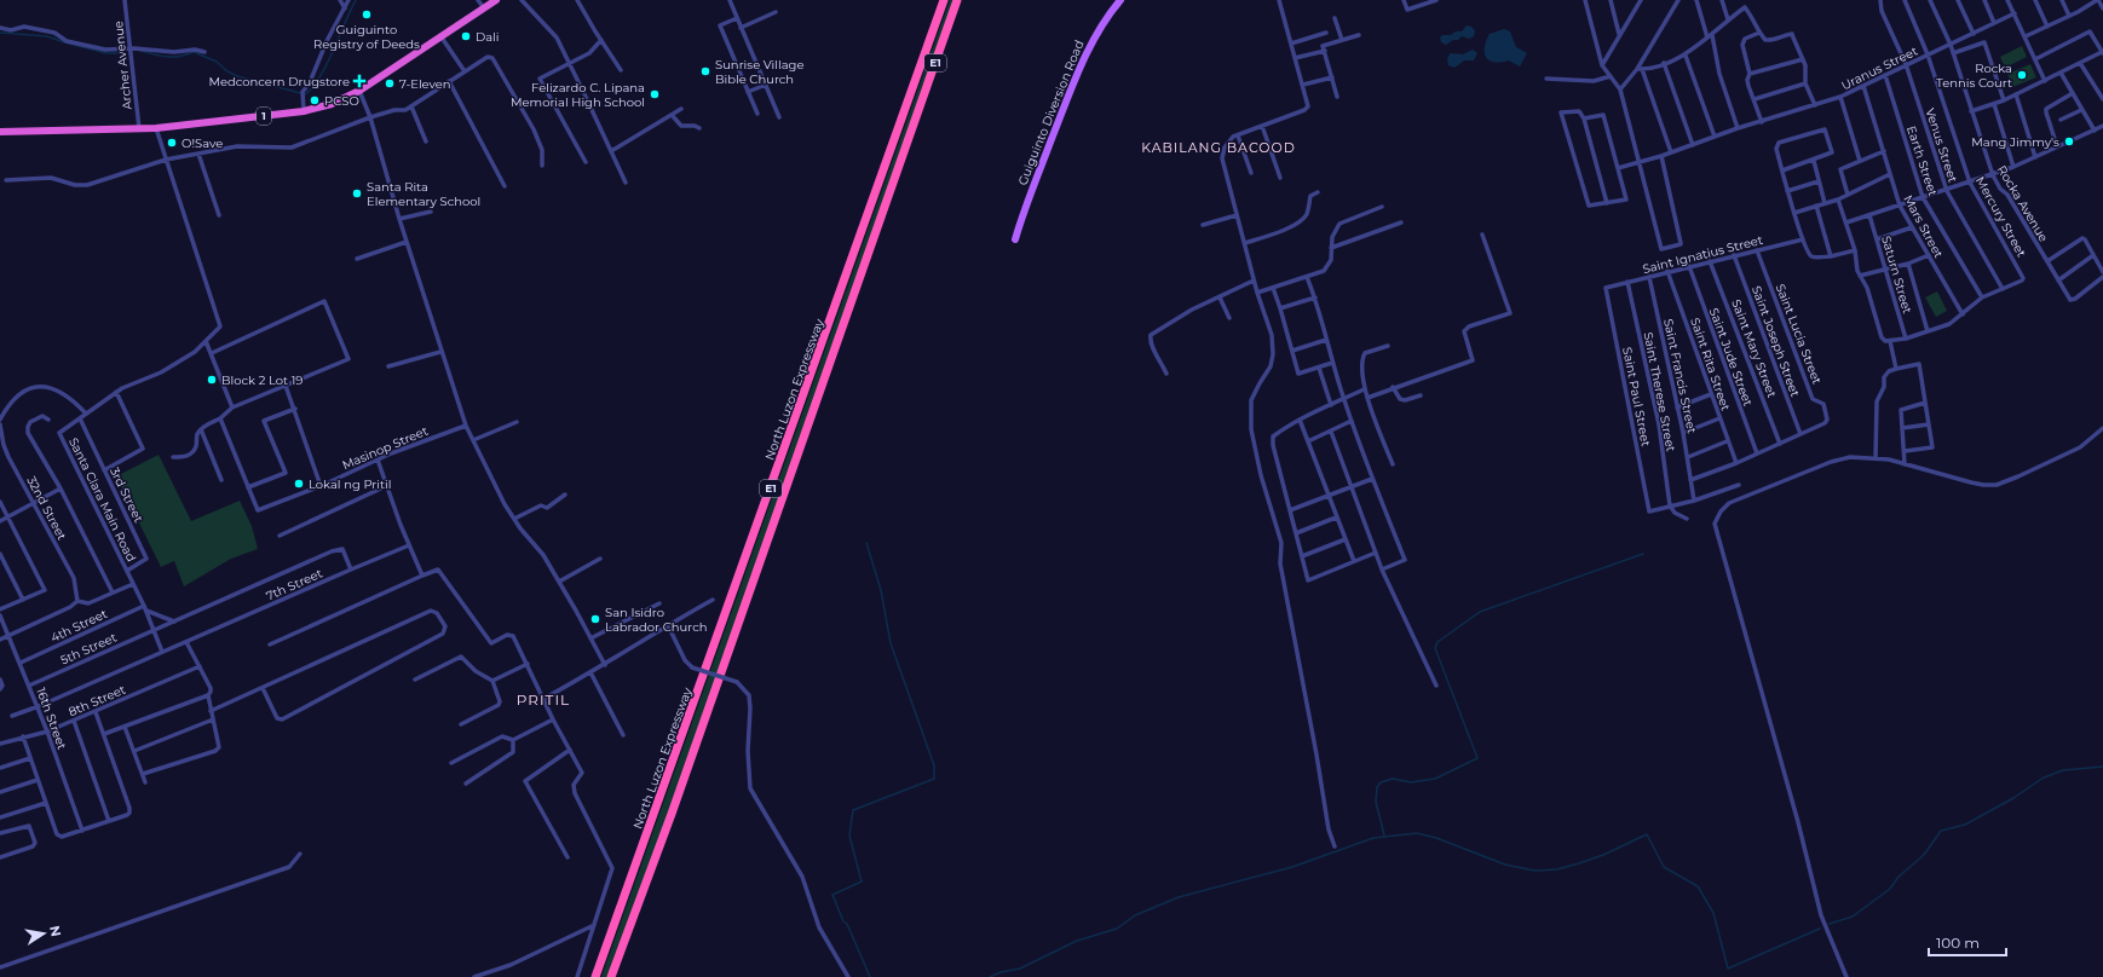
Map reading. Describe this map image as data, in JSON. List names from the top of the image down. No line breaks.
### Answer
{"streets":{"highway":["E1","1","North Luzon Expressway"],"main road":["Guiguinto Diversion Road"],"street":["Archer Avenue","Uranus Street","Venus Street","Earth Street","Rocka Avenue","Mercury Street","Mars Street","Saint Ignatius Street","Saturn Street","Saint Lucia Street","Saint Joseph Street","Saint Mary Street","Saint Jude Street","Saint Rita Street","Saint Francis Street","Saint Therese Street","Saint Paul Street","Masinop Street","3rd Street","Santa Clara Main Road","32nd Street","7th Street","4th Street","5th Street","8th Street","16th Street"]},"crossings":[["Archer Avenue","1"],["Uranus Street","Venus Street"],["Uranus Street","Earth Street"],["Uranus Street","Rocka Avenue"],["Uranus Street","Mercury Street"],["Uranus Street","Mars Street"],["1","Santa Clara Main Road"],["Venus Street","Mercury Street"],["Saint Ignatius Street","Saint Lucia Street"],["Saint Ignatius Street","Saint Joseph Street"],["Saint Ignatius Street","Saint Mary Street"],["Saint Ignatius Street","Saint Jude Street"],["Saint Ignatius Street","Saint Rita Street"],["Saint Ignatius Street","Saint Francis Street"],["Saint Ignatius Street","Saint Therese Street"],["Saint Ignatius Street","Saint Paul Street"],["Saint Lucia Street","Saint Joseph Street"],["Saint Therese Street","Saint Paul Street"],["3rd Street","Santa Clara Main Road"],["Santa Clara Main Road","7th Street"],["Santa Clara Main Road","4th Street"],["Santa Clara Main Road","5th Street"],["7th Street","5th Street"],["7th Street","16th Street"],["4th Street","16th Street"],["5th Street","16th Street"],["8th Street","16th Street"]],"districts":["KABILANG BACOOD","PRITIL"],"places":{"other":["Guiguinto Registry of Deeds","Dali","Sunrise Village Bible Church","Rocka Tennis Court","7-Eleven","Felizardo C. Lipana Memorial High School","PCSO","Mang Jimmy's","O!Save","Santa Rita Elementary School","Block 2 Lot 19","Lokal ng Pritil","San Isidro Labrador Church"],"health":["Medconcern Drugstore"]},"scale_bar":"100 m","north":"right"}
